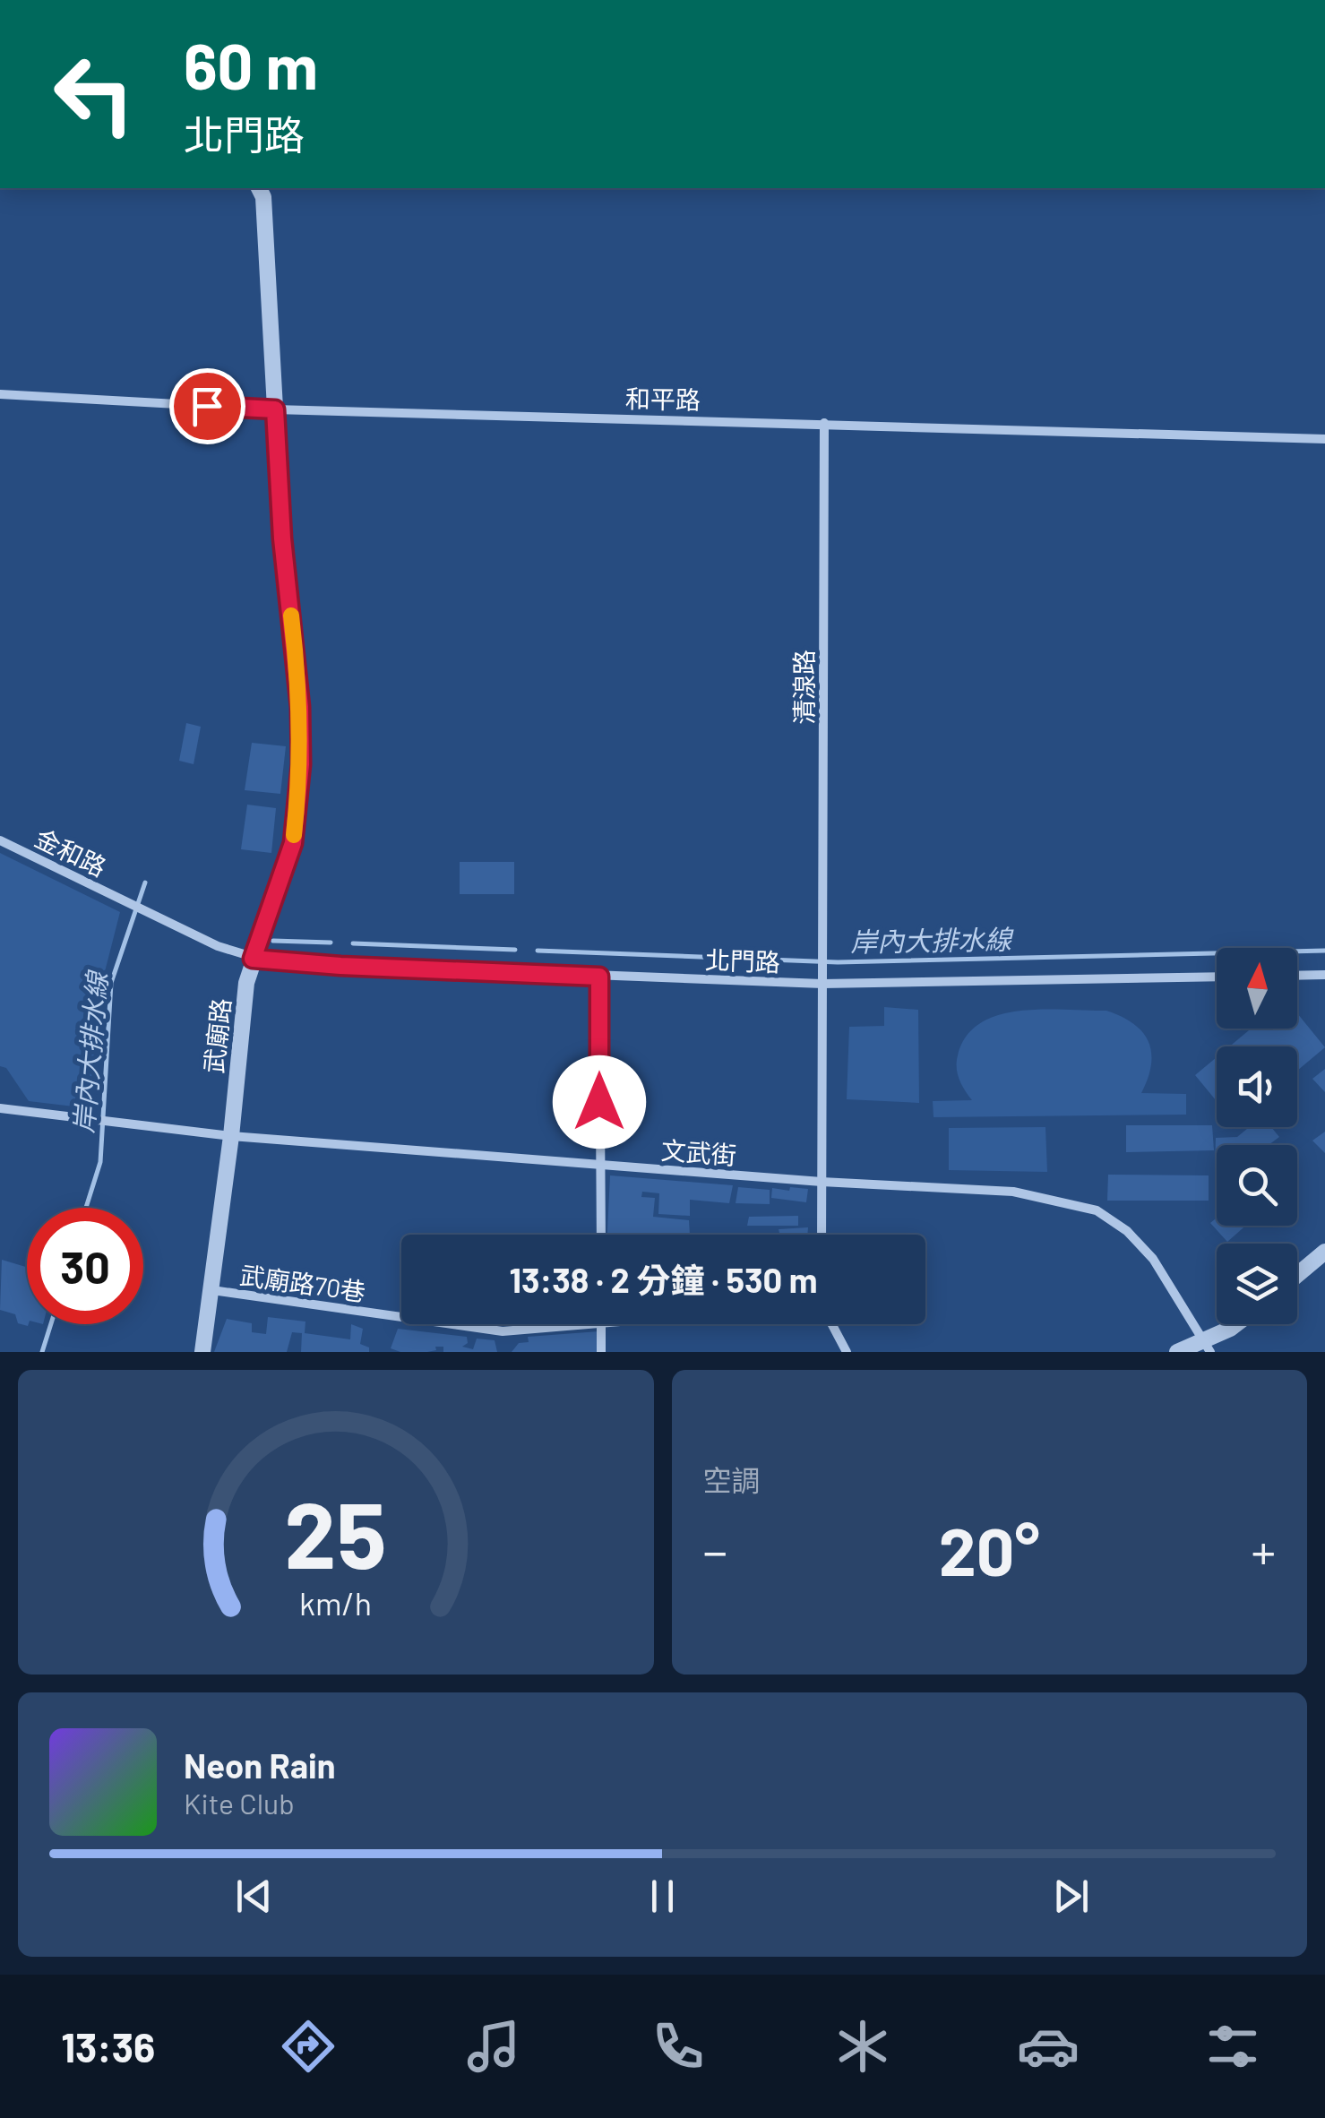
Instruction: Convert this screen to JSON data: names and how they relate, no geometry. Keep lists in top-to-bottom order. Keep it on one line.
{"streets":{"street":["和平路","清湶路","金和路","北門路","武廟路","文武街","武廟路70巷"]},"crossings":[["和平路","清湶路"],["和平路","武廟路"],["清湶路","北門路"],["金和路","北門路"],["金和路","武廟路"],["北門路","武廟路"],["武廟路","文武街"],["武廟路","武廟路70巷"]],"water":["岸內大排水線"],"north":"top","page":{"turn":["60 m","北門路"],"limit":"30","trip":"13:38 · 2 分鐘 · 530 m","tile":"空調","heat":["−","20°","+"],"song":["Neon Rain","Kite Club"],"tabs":"13:36","gauge":["25","km/h"]}}
